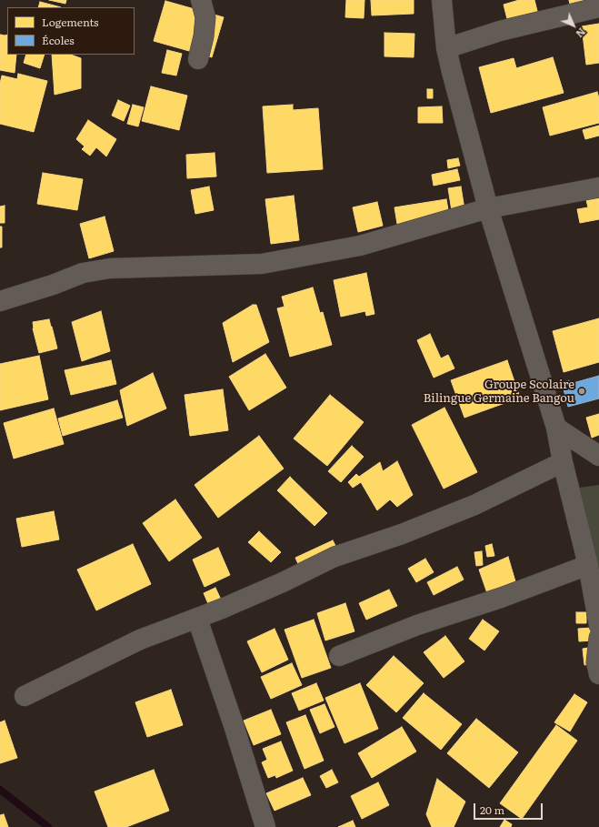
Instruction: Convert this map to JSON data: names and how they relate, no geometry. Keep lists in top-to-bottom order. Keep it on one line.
{"places":["Groupe Scolaire Bilingue Germaine Bangou"],"legend":["Logements","Écoles"],"scale_bar":"20 m","north":"bottom right"}
